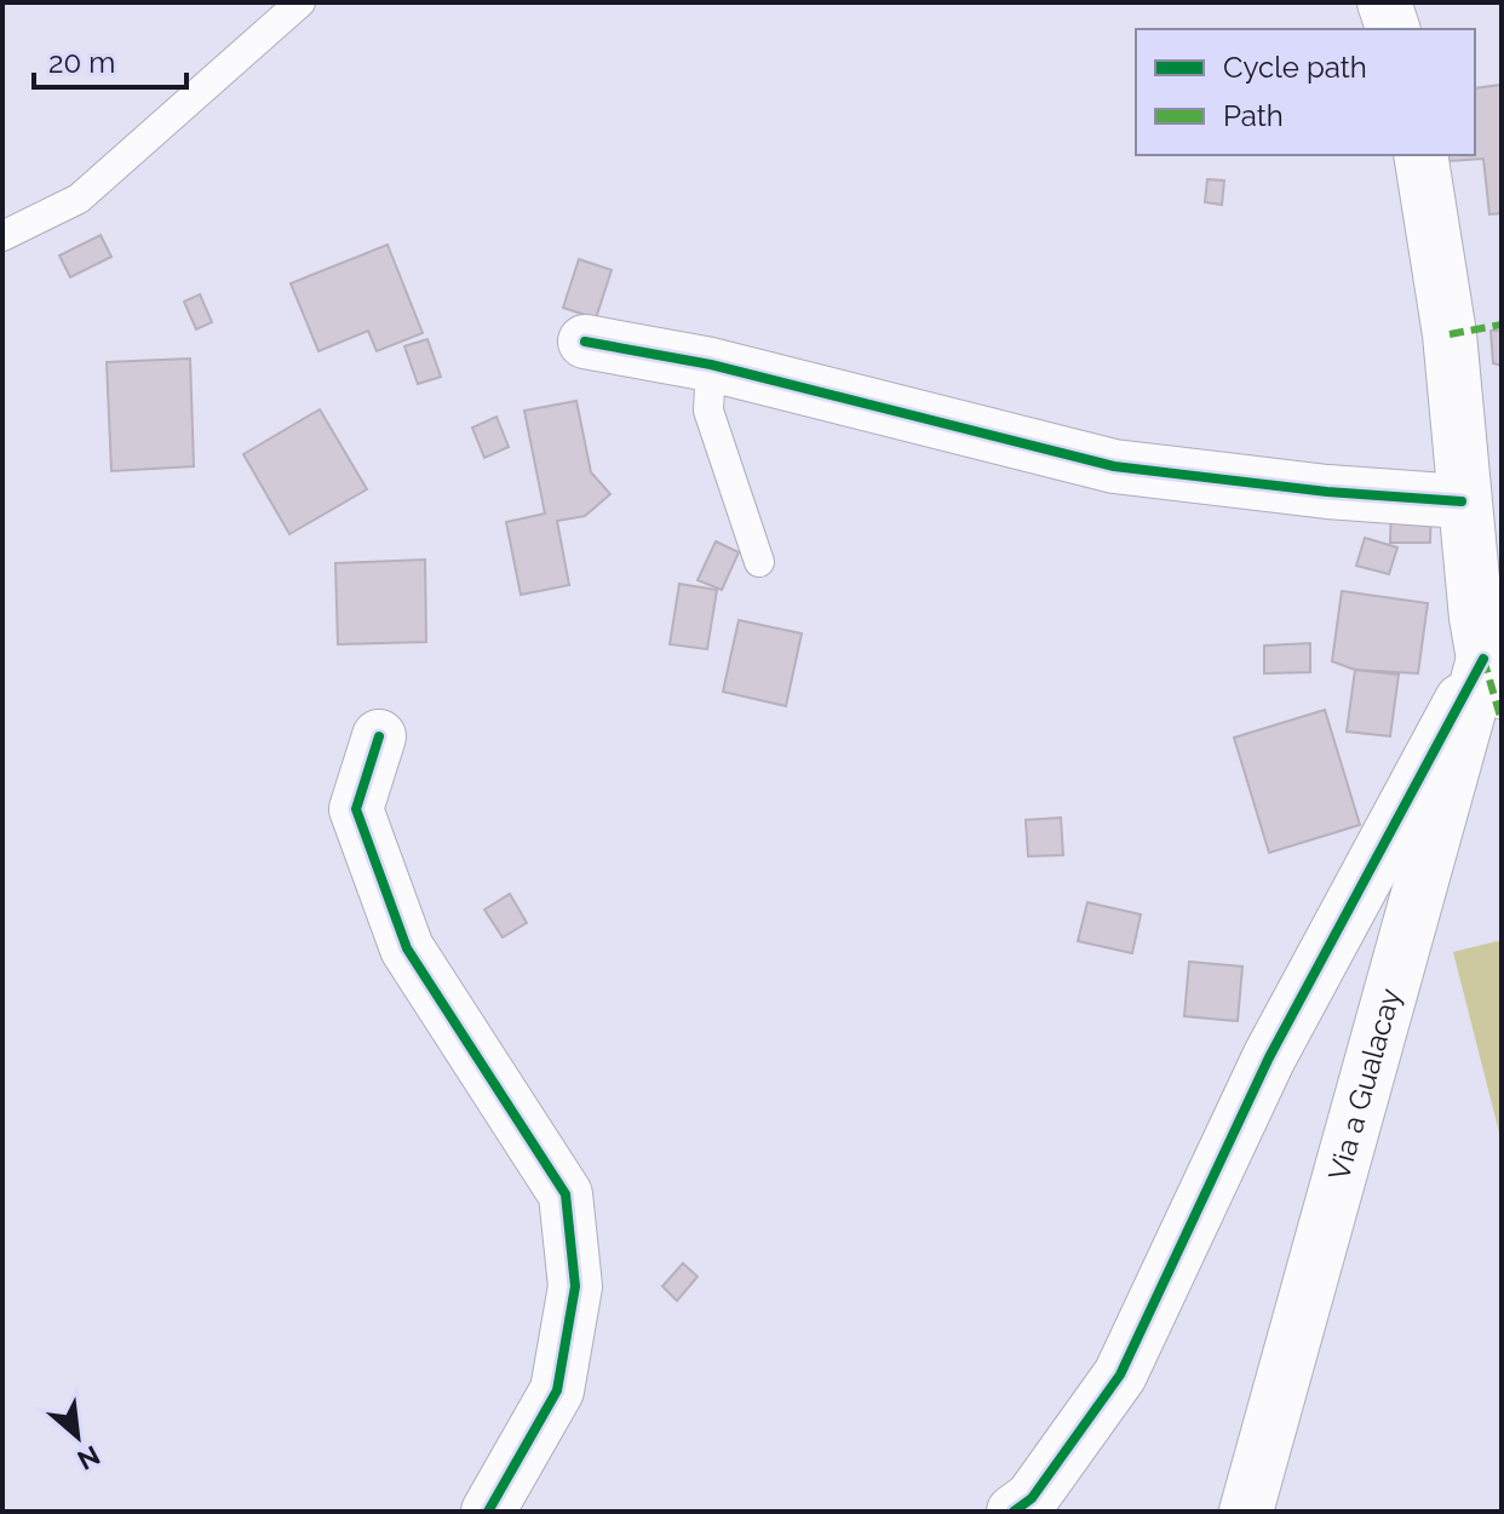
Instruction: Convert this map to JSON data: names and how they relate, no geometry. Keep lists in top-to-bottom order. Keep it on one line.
{"streets":{"street":["Via a Gualacay"]},"legend":["Cycle path","Path"],"scale_bar":"20 m","north":"bottom right"}
